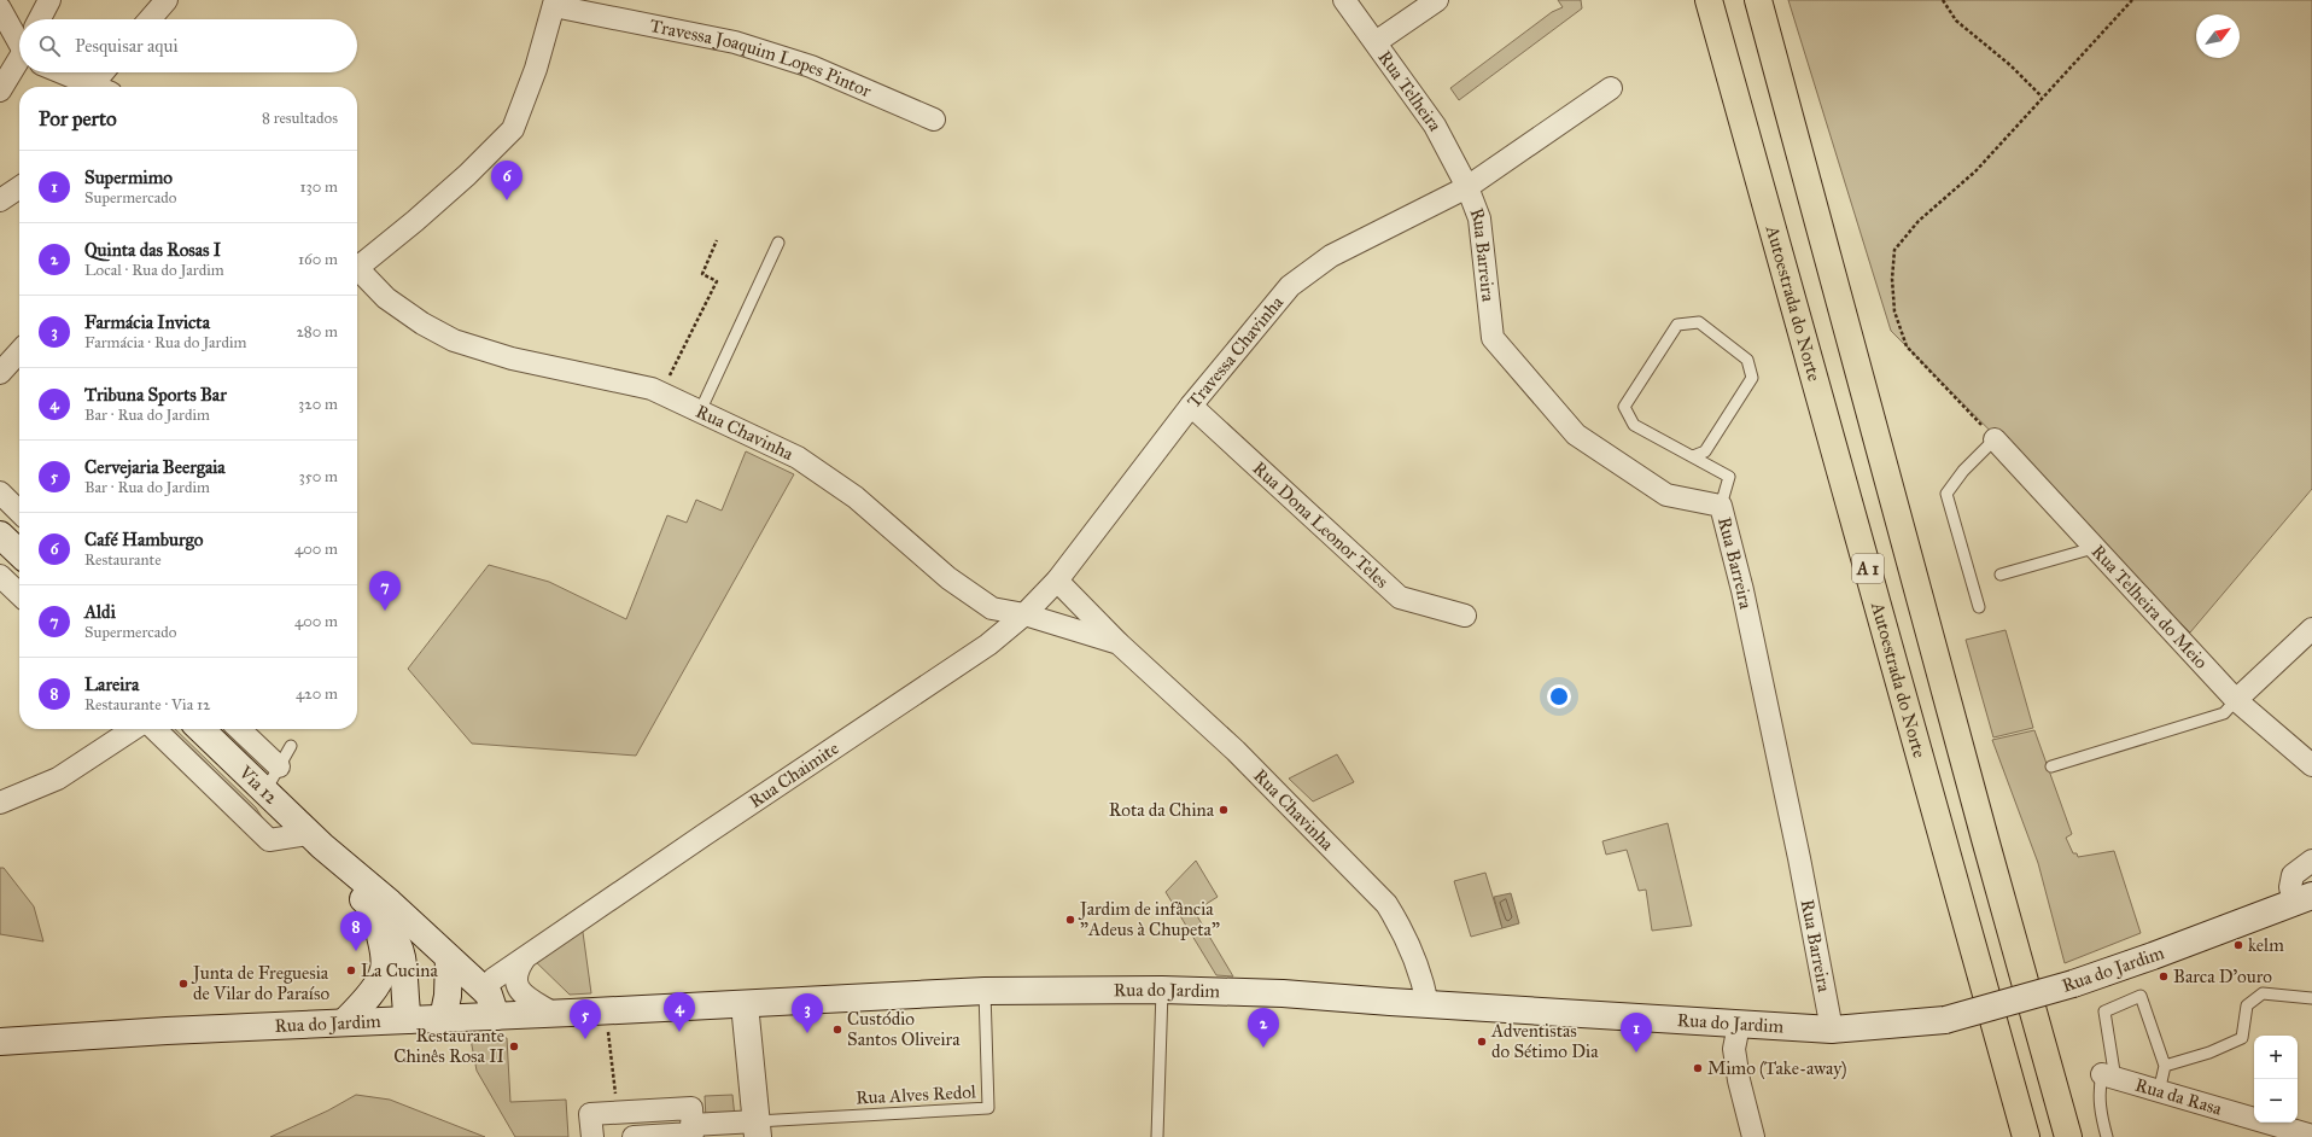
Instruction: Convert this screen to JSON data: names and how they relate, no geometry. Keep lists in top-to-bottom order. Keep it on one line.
{"streets":{"highway":["Autoestrada do Norte","A 1"],"main road":["Via 12","Rua do Jardim"],"street":["Travessa Joaquim Lopes Pintor","Rua Telheira","Rua Barreira","Travessa Chavinha","Rua Chavinha","Rua Dona Leonor Teles","Rua Telheira do Meio","Rua Chaimite","Rua da Rasa"],"lane":["Rua Alves Redol"]},"crossings":[["Rua Telheira","Rua Barreira"],["Rua Telheira","Travessa Chavinha"],["Rua Barreira","Travessa Chavinha"],["Rua Barreira","Rua do Jardim"],["Travessa Chavinha","Rua Chavinha"],["Travessa Chavinha","Rua Dona Leonor Teles"],["Travessa Chavinha","Rua Chaimite"],["Rua Chavinha","Rua Chaimite"],["Rua Chavinha","Rua do Jardim"],["Rua Chaimite","Via 12"],["Via 12","Rua do Jardim"],["Rua do Jardim","Rua Alves Redol"]],"places":["Rota da China","Jardim de infância \"Adeus à Chupeta\"","kelm","La Cucina","Barca D'ouro","Junta de Freguesia de Vilar do Paraíso","Custódio Santos Oliveira","Adventistas do Sétimo Dia","Restaurante Chinês Rosa II","Mimo (Take-away)"],"north":"top right","page":{"search":"Pesquisar aqui","heading":["Por perto","8 resultados"],"list":[{"mark":"1","name":"Supermimo","note":"Supermercado","value":"130 m"},{"mark":"2","name":"Quinta das Rosas I","note":"Local · Rua do Jardim","value":"160 m"},{"mark":"3","name":"Farmácia Invicta","note":"Farmácia · Rua do Jardim","value":"280 m"},{"mark":"4","name":"Tribuna Sports Bar","note":"Bar · Rua do Jardim","value":"320 m"},{"mark":"5","name":"Cervejaria Beergaia","note":"Bar · Rua do Jardim","value":"350 m"},{"mark":"6","name":"Café Hamburgo","note":"Restaurante","value":"400 m"},{"mark":"7","name":"Aldi","note":"Supermercado","value":"400 m"},{"mark":"8","name":"Lareira","note":"Restaurante · Via 12","value":"420 m"}],"pins":["6","7","8","4","3","5","2","1"],"map_buttons":["+","−"]}}
